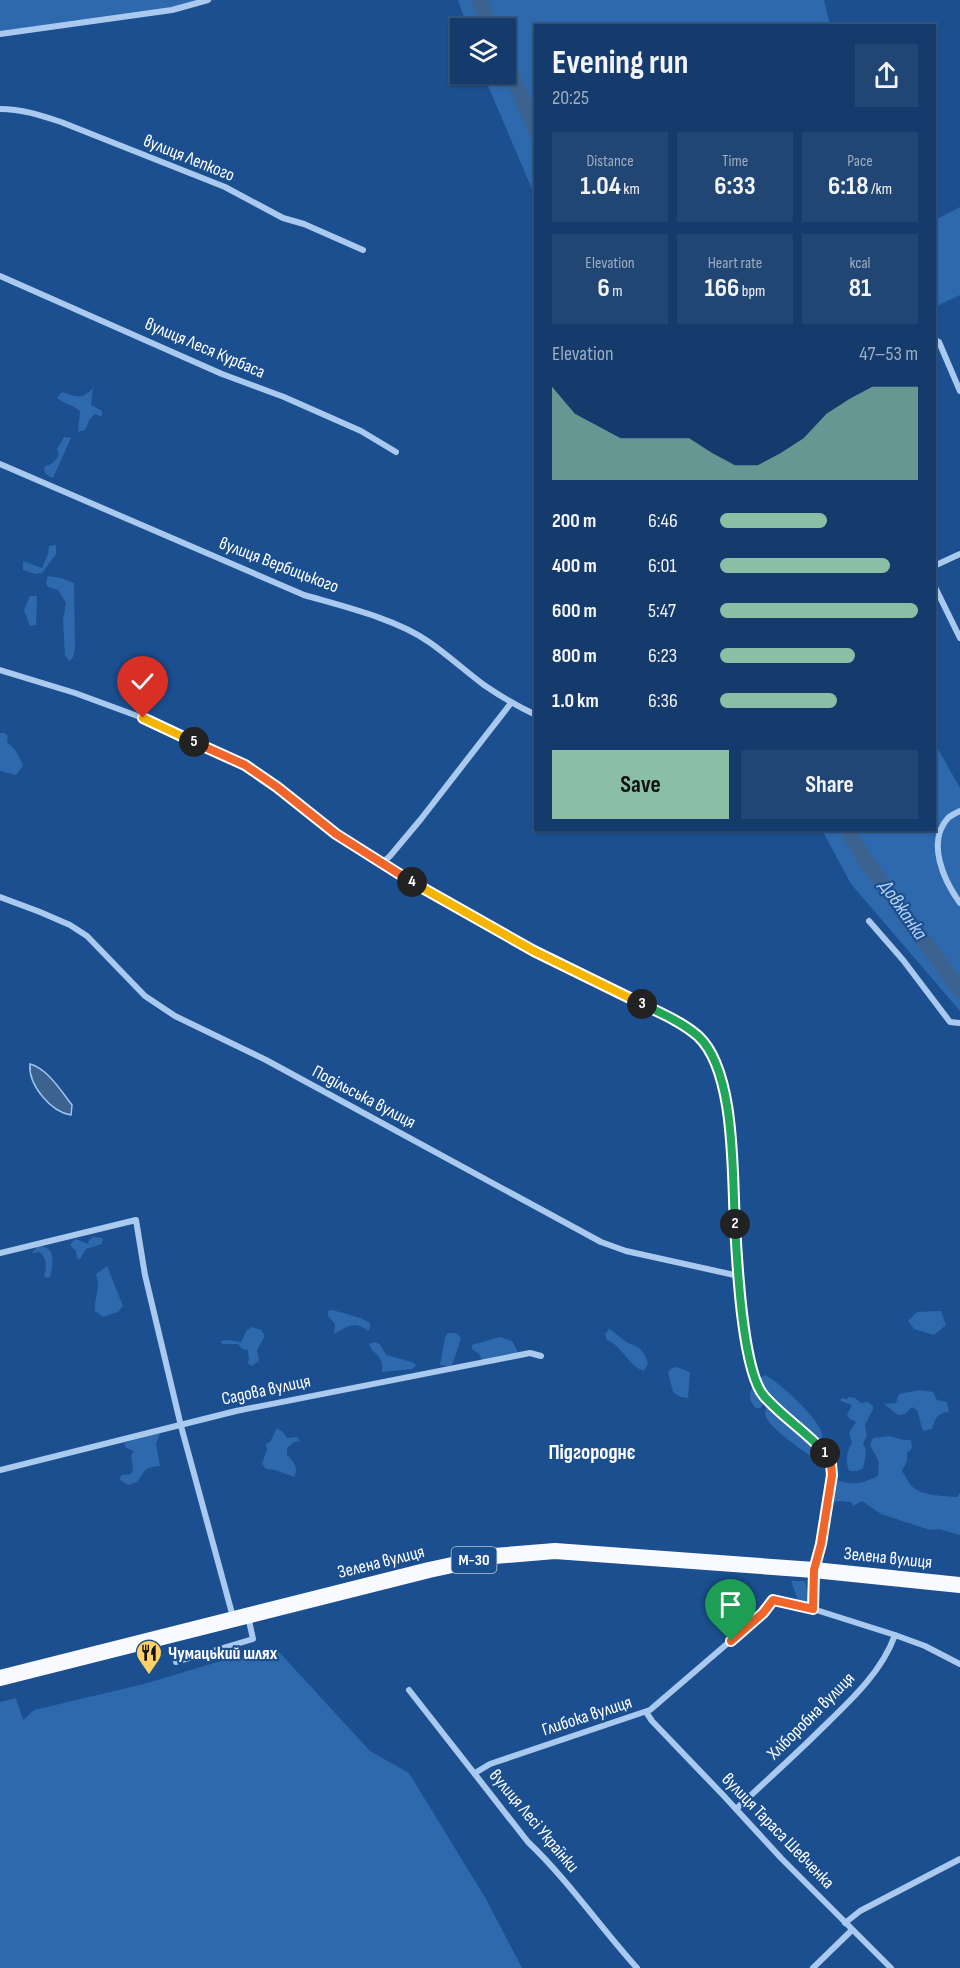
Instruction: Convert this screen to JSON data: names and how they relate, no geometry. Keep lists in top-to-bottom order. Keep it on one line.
{"streets":{"highway":["Зелена вулиця","М-30"],"street":["вулиця Лепкого","вулиця Леся Курбаса","вулиця Вербицького","Подільська вулиця","Садова вулиця","Глибока вулиця","Хліборобна вулиця","вулиця Лесі Українки","вулиця Тараса Шевченка"]},"crossings":[["Глибока вулиця","вулиця Лесі Українки"],["Глибока вулиця","вулиця Тараса Шевченка"],["Хліборобна вулиця","вулиця Тараса Шевченка"]],"districts":["Підгороднє"],"water":["Довжанка"],"places":{"restaurant":["Чумацький шлях"]},"page":{"heading":["Evening run","20:25"],"stats":[["Distance","1.04 km"],["Time","6:33"],["Pace","6:18 /km"],["Elevation","6 m"],["Heart rate","166 bpm"],["kcal","81"]],"chart":["Elevation","47–53 m"],"list":[{"name":"200 m","note":"6:46"},{"name":"400 m","note":"6:01"},{"name":"600 m","note":"5:47"},{"name":"800 m","note":"6:23"},{"name":"1.0 km","note":"6:36"}],"pins":["5","4","3","2","1"],"buttons":["Save","Share"]}}
